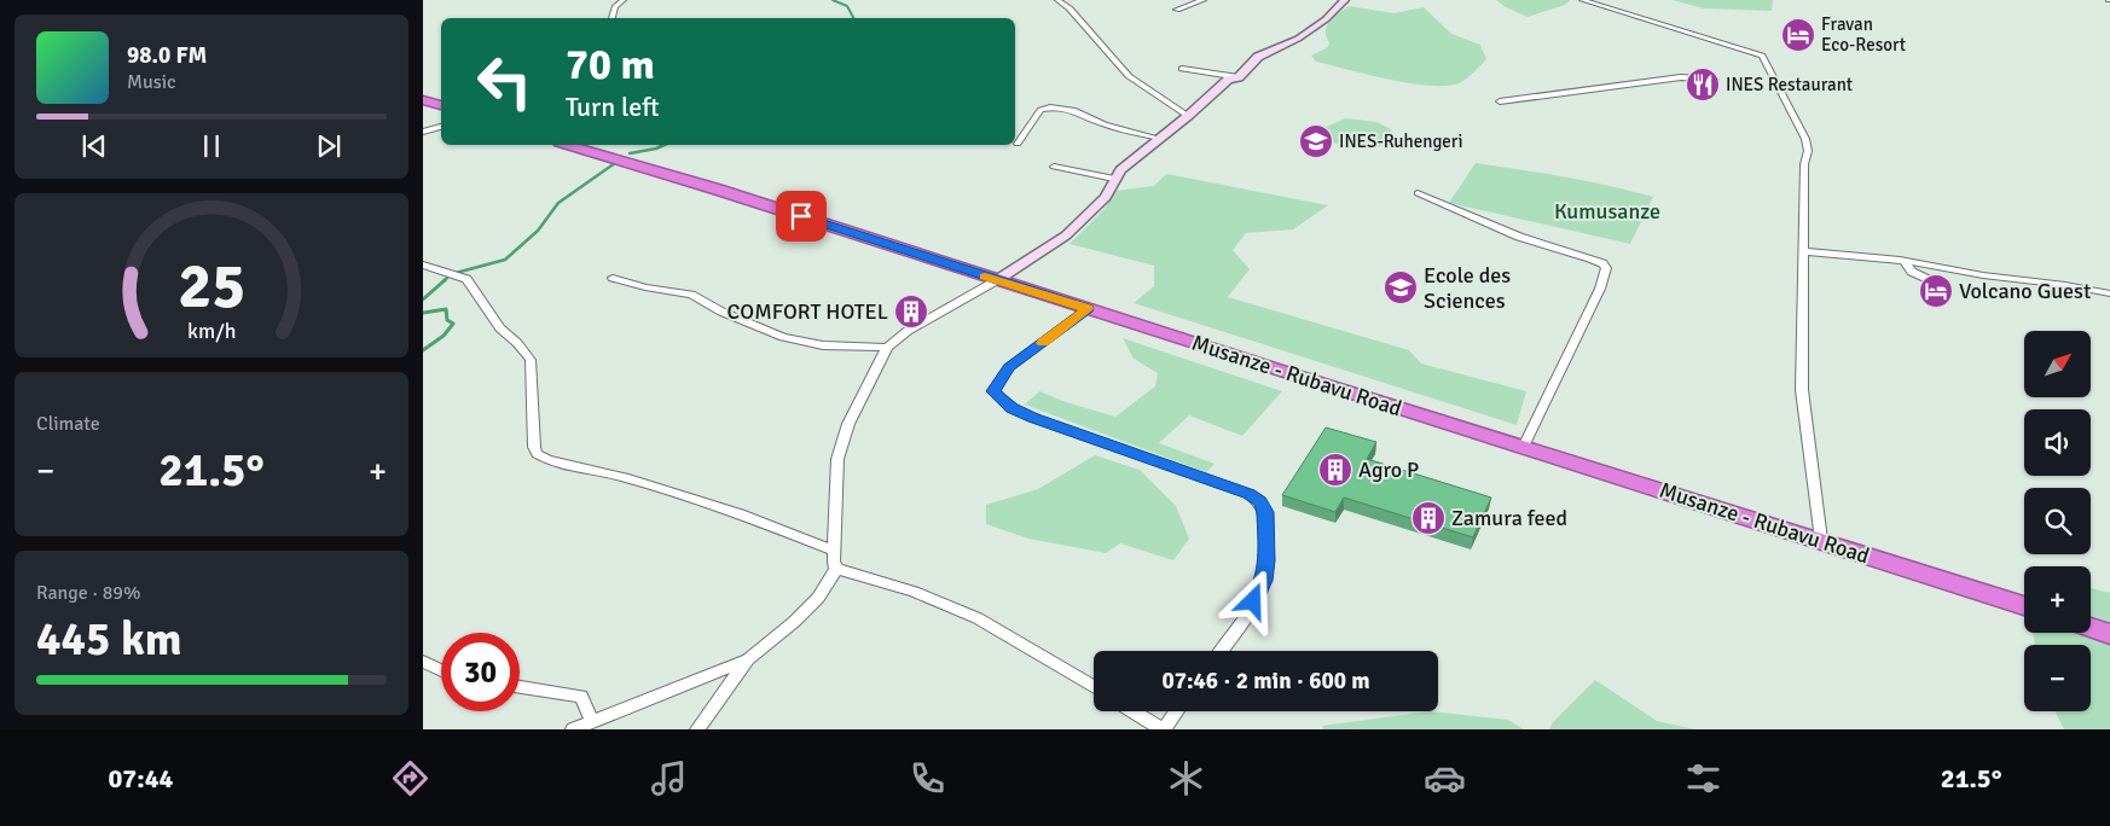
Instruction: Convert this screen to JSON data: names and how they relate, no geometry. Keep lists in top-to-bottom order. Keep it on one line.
{"streets":{"highway":["Musanze - Rubavu Road"]},"parks":["Kumusanze"],"places":{"hotel":["Fravan Eco-Resort","Volcano Guest"],"restaurant":["INES Restaurant"],"school or university":["INES-Ruhengeri","Ecole des Sciences"],"building":["COMFORT HOTEL","Agro P","Zamura feed"]},"north":"top right","page":{"turn":["70 m","Turn left"],"song":["98.0 FM","Music"],"map_buttons":["+","−"],"tile":["Climate",["Range · 89%","445 km"]],"heat":["−","21.5°","+"],"limit":"30","trip":"07:46 · 2 min · 600 m","tabs":["07:44","21.5°"],"gauge":["25","km/h"]}}
